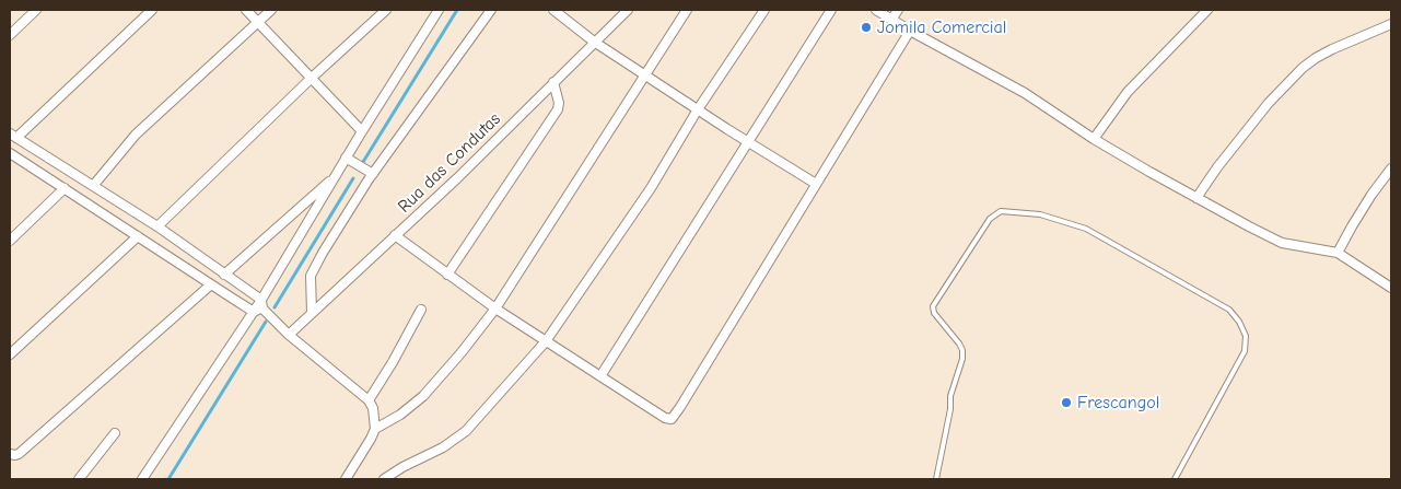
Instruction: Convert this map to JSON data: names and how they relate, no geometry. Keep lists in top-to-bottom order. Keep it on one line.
{"streets":{"street":["Rua das Condutas"]},"places":["Jomila Comercial","Frescangol"]}
